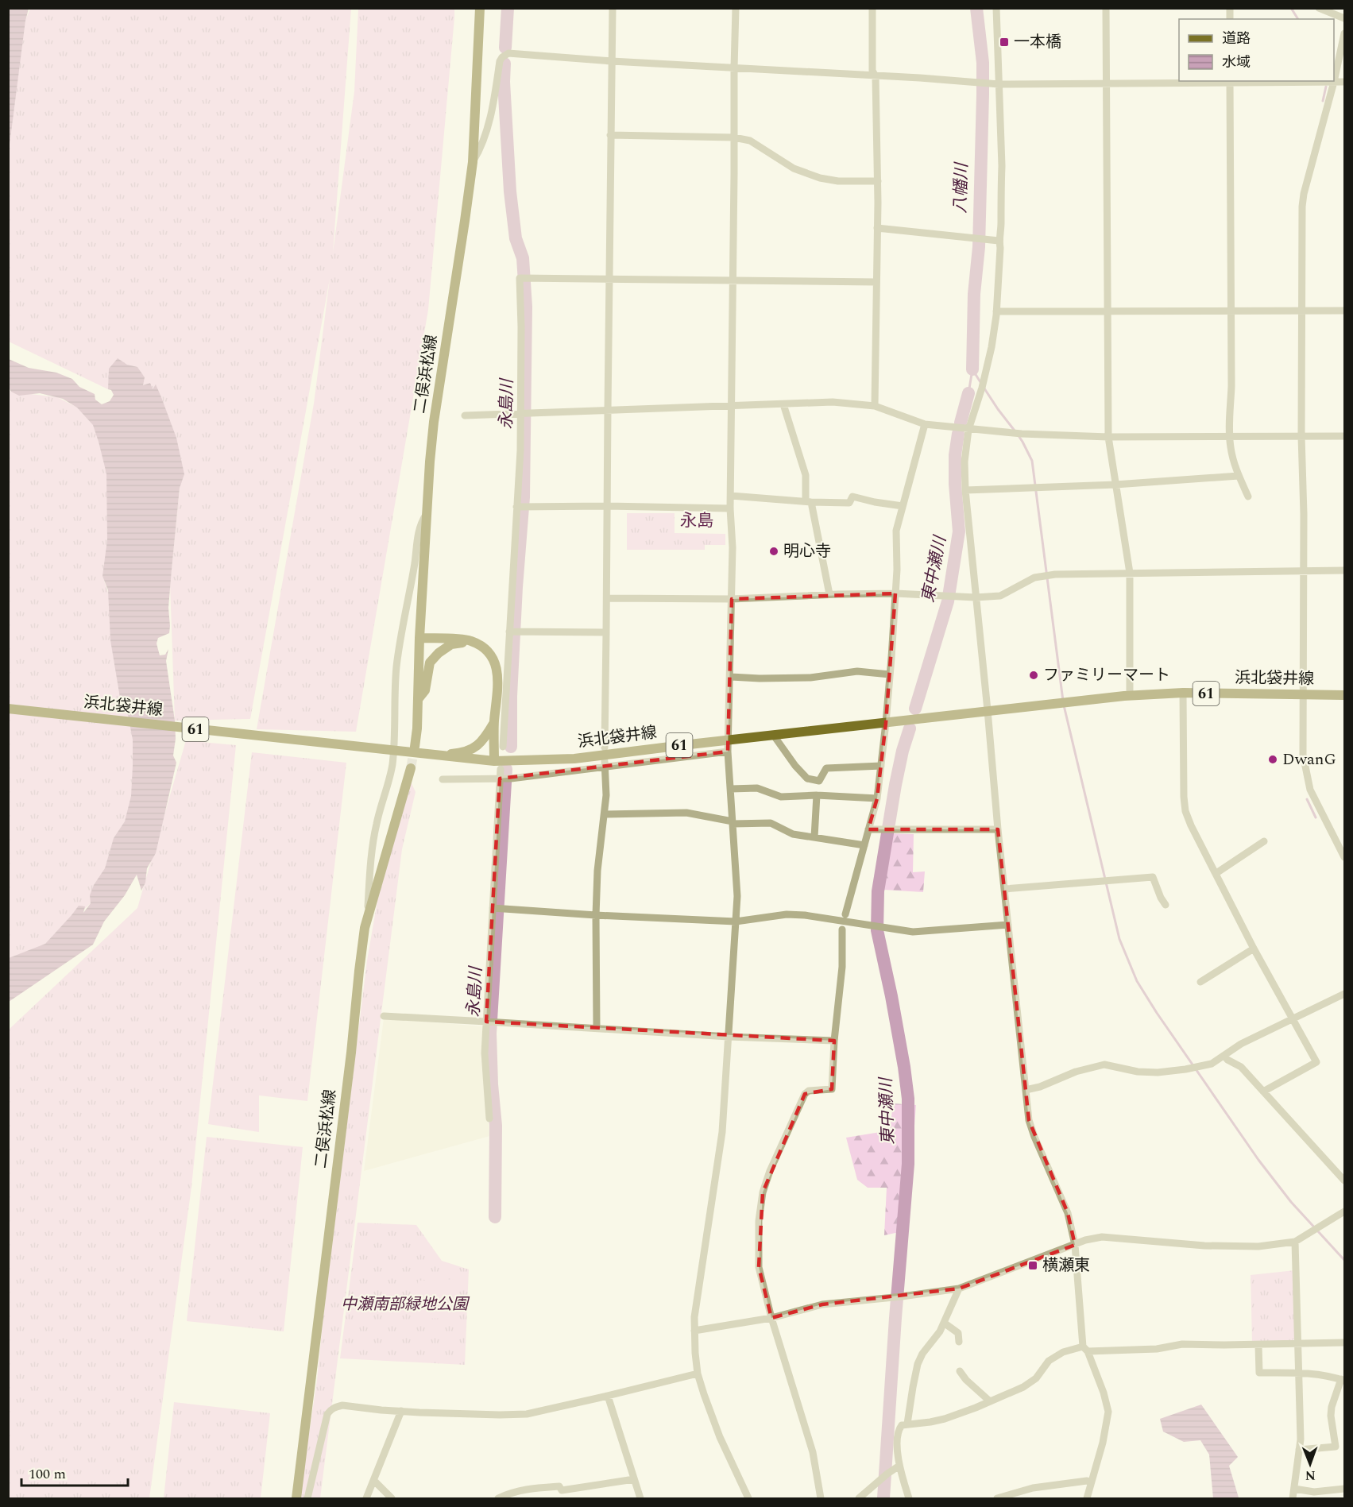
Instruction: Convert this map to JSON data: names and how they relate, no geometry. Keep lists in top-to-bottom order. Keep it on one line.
{"streets":{"main road":["二俣浜松線","浜北袋井線","61"]},"districts":["永島"],"water":["八幡川","永島川","東中瀬川"],"parks":["中瀬南部緑地公園"],"places":{"transit":["一本橋","横瀬東"],"other":["明心寺","ファミリーマート","DwanG"]},"legend":["道路","水域"],"scale_bar":"100 m","north":"bottom"}
